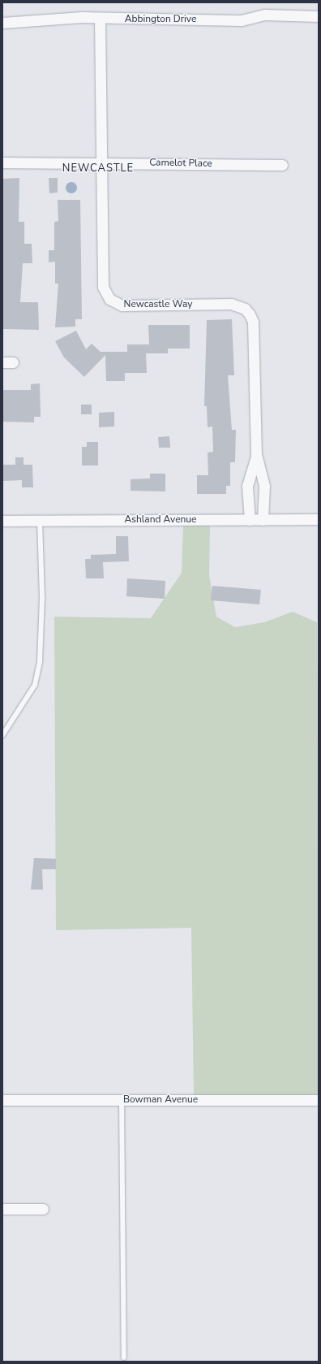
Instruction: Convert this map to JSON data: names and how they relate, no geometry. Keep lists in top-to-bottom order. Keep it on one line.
{"streets":{"street":["Abbington Drive","Camelot Place","Newcastle Way","Ashland Avenue","Bowman Avenue"]},"crossings":[["Abbington Drive","Newcastle Way"],["Camelot Place","Newcastle Way"],["Newcastle Way","Ashland Avenue"]],"districts":["NEWCASTLE"]}
